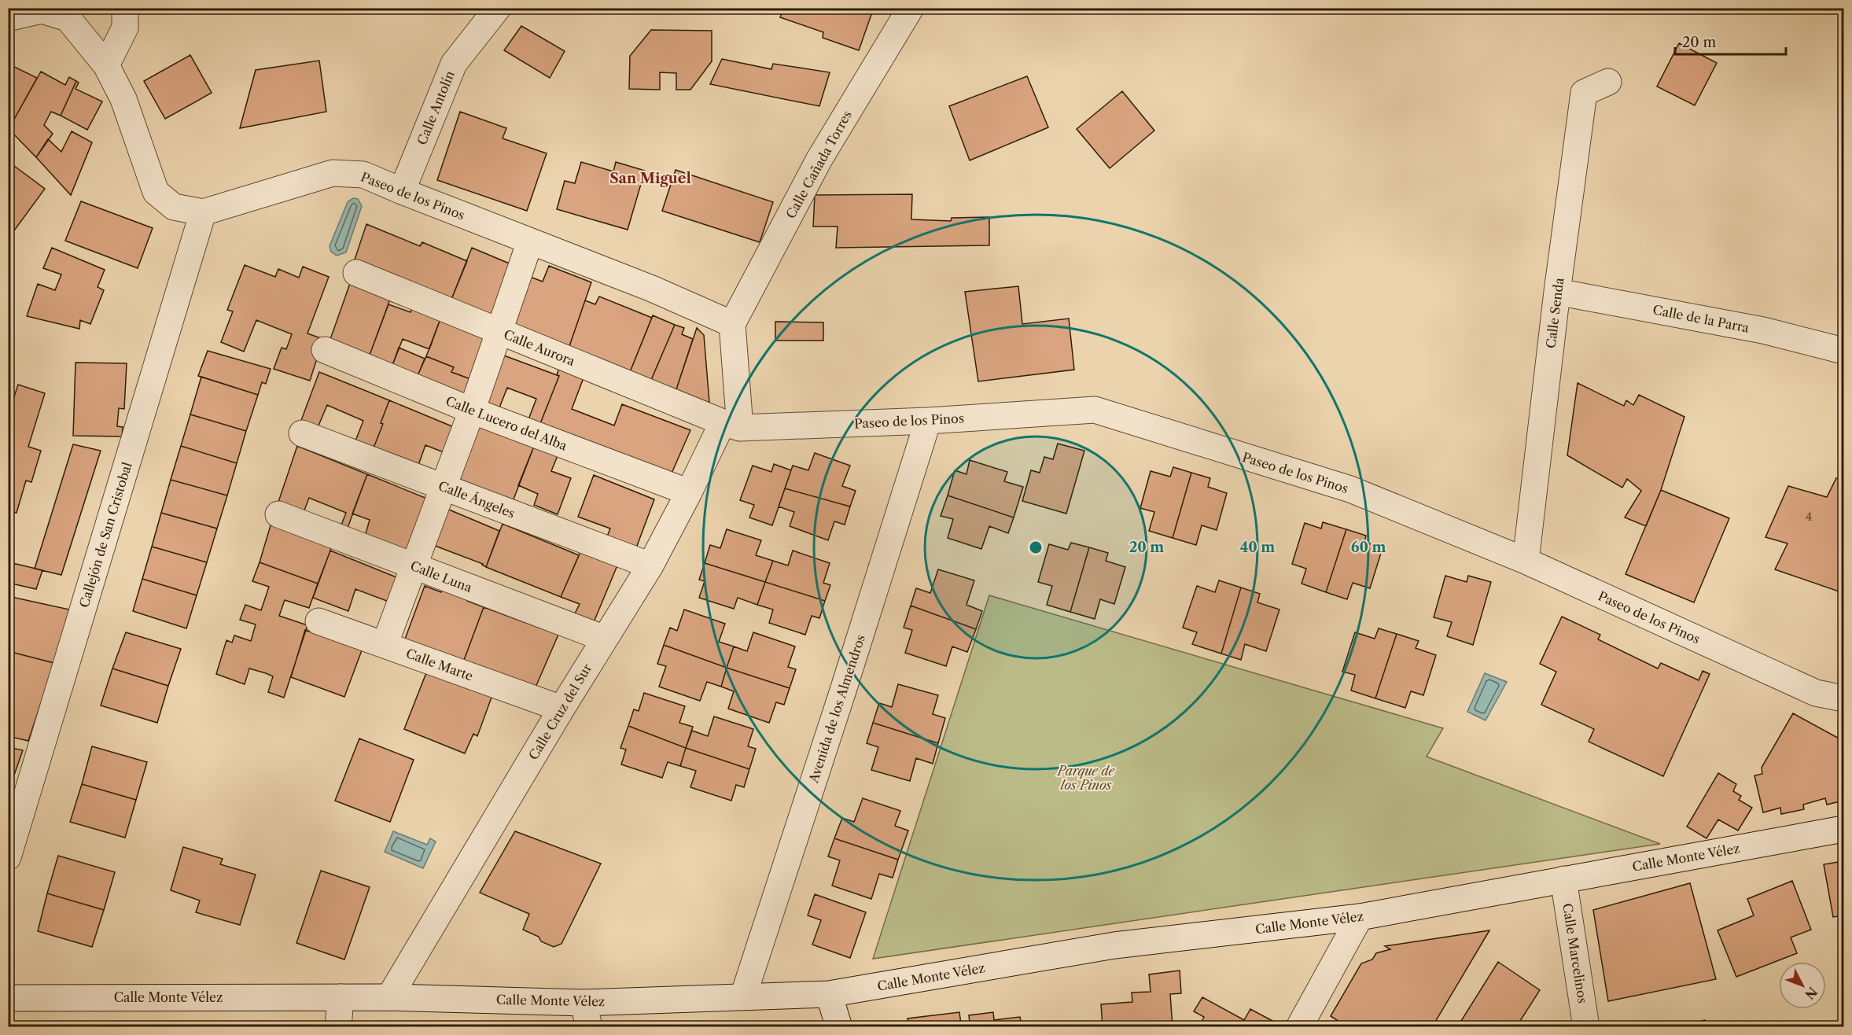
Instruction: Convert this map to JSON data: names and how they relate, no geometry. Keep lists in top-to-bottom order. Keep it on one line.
{"streets":{"street":["Calle Antolín","Calle Cañada Torres","Paseo de los Pinos","Calle Senda","Calle de la Parra","Calle Aurora","Calle Lucero del Alba","Calle Ángeles","Callejón de San Cristobal","Calle Luna","Calle Marte","Avenida de los Almendros","Calle Cruz del Sur","Calle Monte Vélez","Calle Marcelinos"]},"crossings":[["Calle Antolín","Paseo de los Pinos"],["Calle Cañada Torres","Paseo de los Pinos"],["Paseo de los Pinos","Calle Senda"],["Paseo de los Pinos","Calle Aurora"],["Paseo de los Pinos","Callejón de San Cristobal"],["Paseo de los Pinos","Avenida de los Almendros"],["Paseo de los Pinos","Calle Cruz del Sur"],["Calle Senda","Calle de la Parra"],["Calle Aurora","Calle Cruz del Sur"],["Calle Lucero del Alba","Calle Cruz del Sur"],["Calle Ángeles","Calle Cruz del Sur"],["Calle Luna","Calle Cruz del Sur"],["Calle Marte","Calle Cruz del Sur"],["Avenida de los Almendros","Calle Monte Vélez"],["Calle Cruz del Sur","Calle Monte Vélez"],["Calle Monte Vélez","Calle Marcelinos"]],"districts":["San Miguel"],"parks":["Parque de los Pinos"],"house_numbers":["4"],"scale_bar":"20 m","north":"bottom right","rings":["20 m","40 m","60 m"]}
